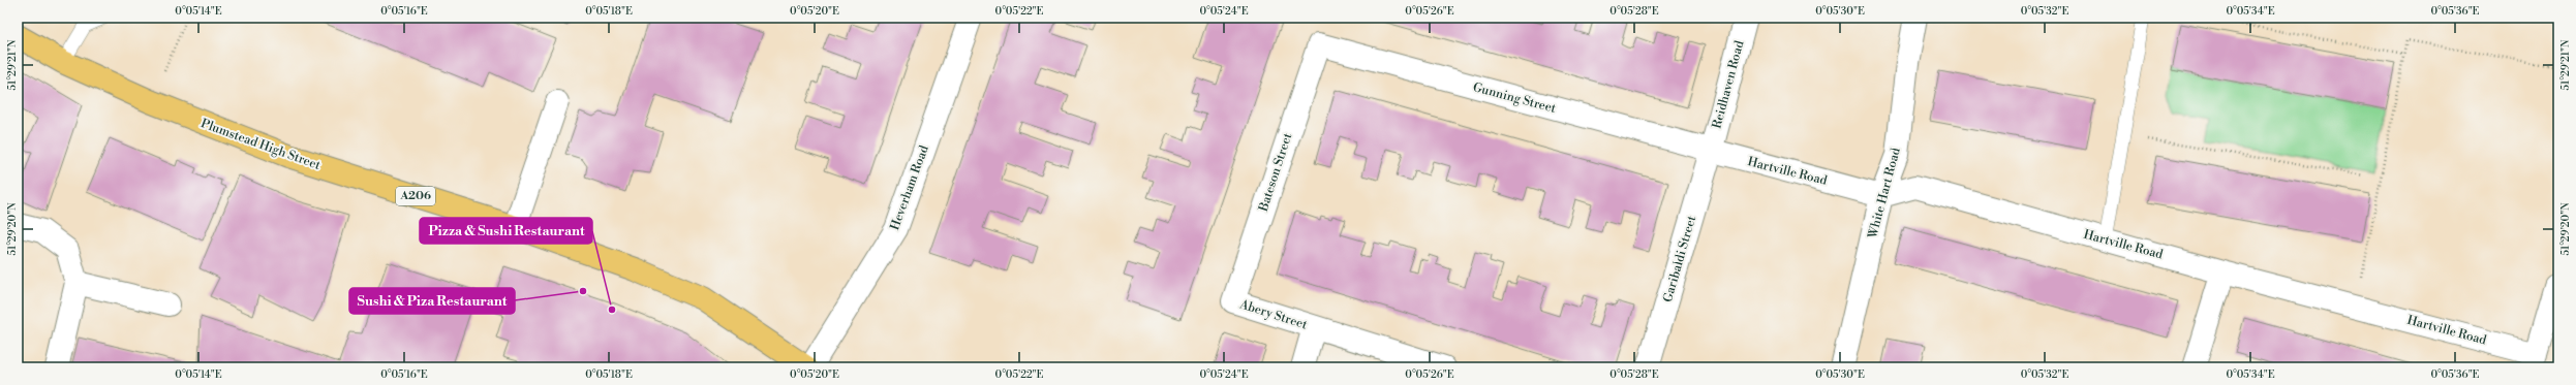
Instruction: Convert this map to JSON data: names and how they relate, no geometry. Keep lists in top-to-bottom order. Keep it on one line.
{"streets":{"main road":["Plumstead High Street","A206"],"street":["Reidhaven Road","Gunning Street","Hartville Road","Bateson Street","Heverham Road","White Hart Road","Garibaldi Street","Abery Street"]},"crossings":[["Reidhaven Road","Gunning Street"],["Reidhaven Road","Hartville Road"],["Reidhaven Road","Garibaldi Street"],["Gunning Street","Hartville Road"],["Gunning Street","Bateson Street"],["Gunning Street","Garibaldi Street"],["Plumstead High Street","Heverham Road"],["Hartville Road","White Hart Road"],["Hartville Road","Garibaldi Street"],["Bateson Street","Abery Street"]],"places":["Sushi & Piza Restaurant","Pizza & Sushi Restaurant"],"coordinates":["0°05'14\"E","0°05'16\"E","0°05'18\"E","0°05'20\"E","0°05'22\"E","0°05'24\"E","0°05'26\"E","0°05'28\"E","0°05'30\"E","0°05'32\"E","0°05'34\"E","0°05'36\"E","51°29'21\"N","51°29'20\"N"]}
